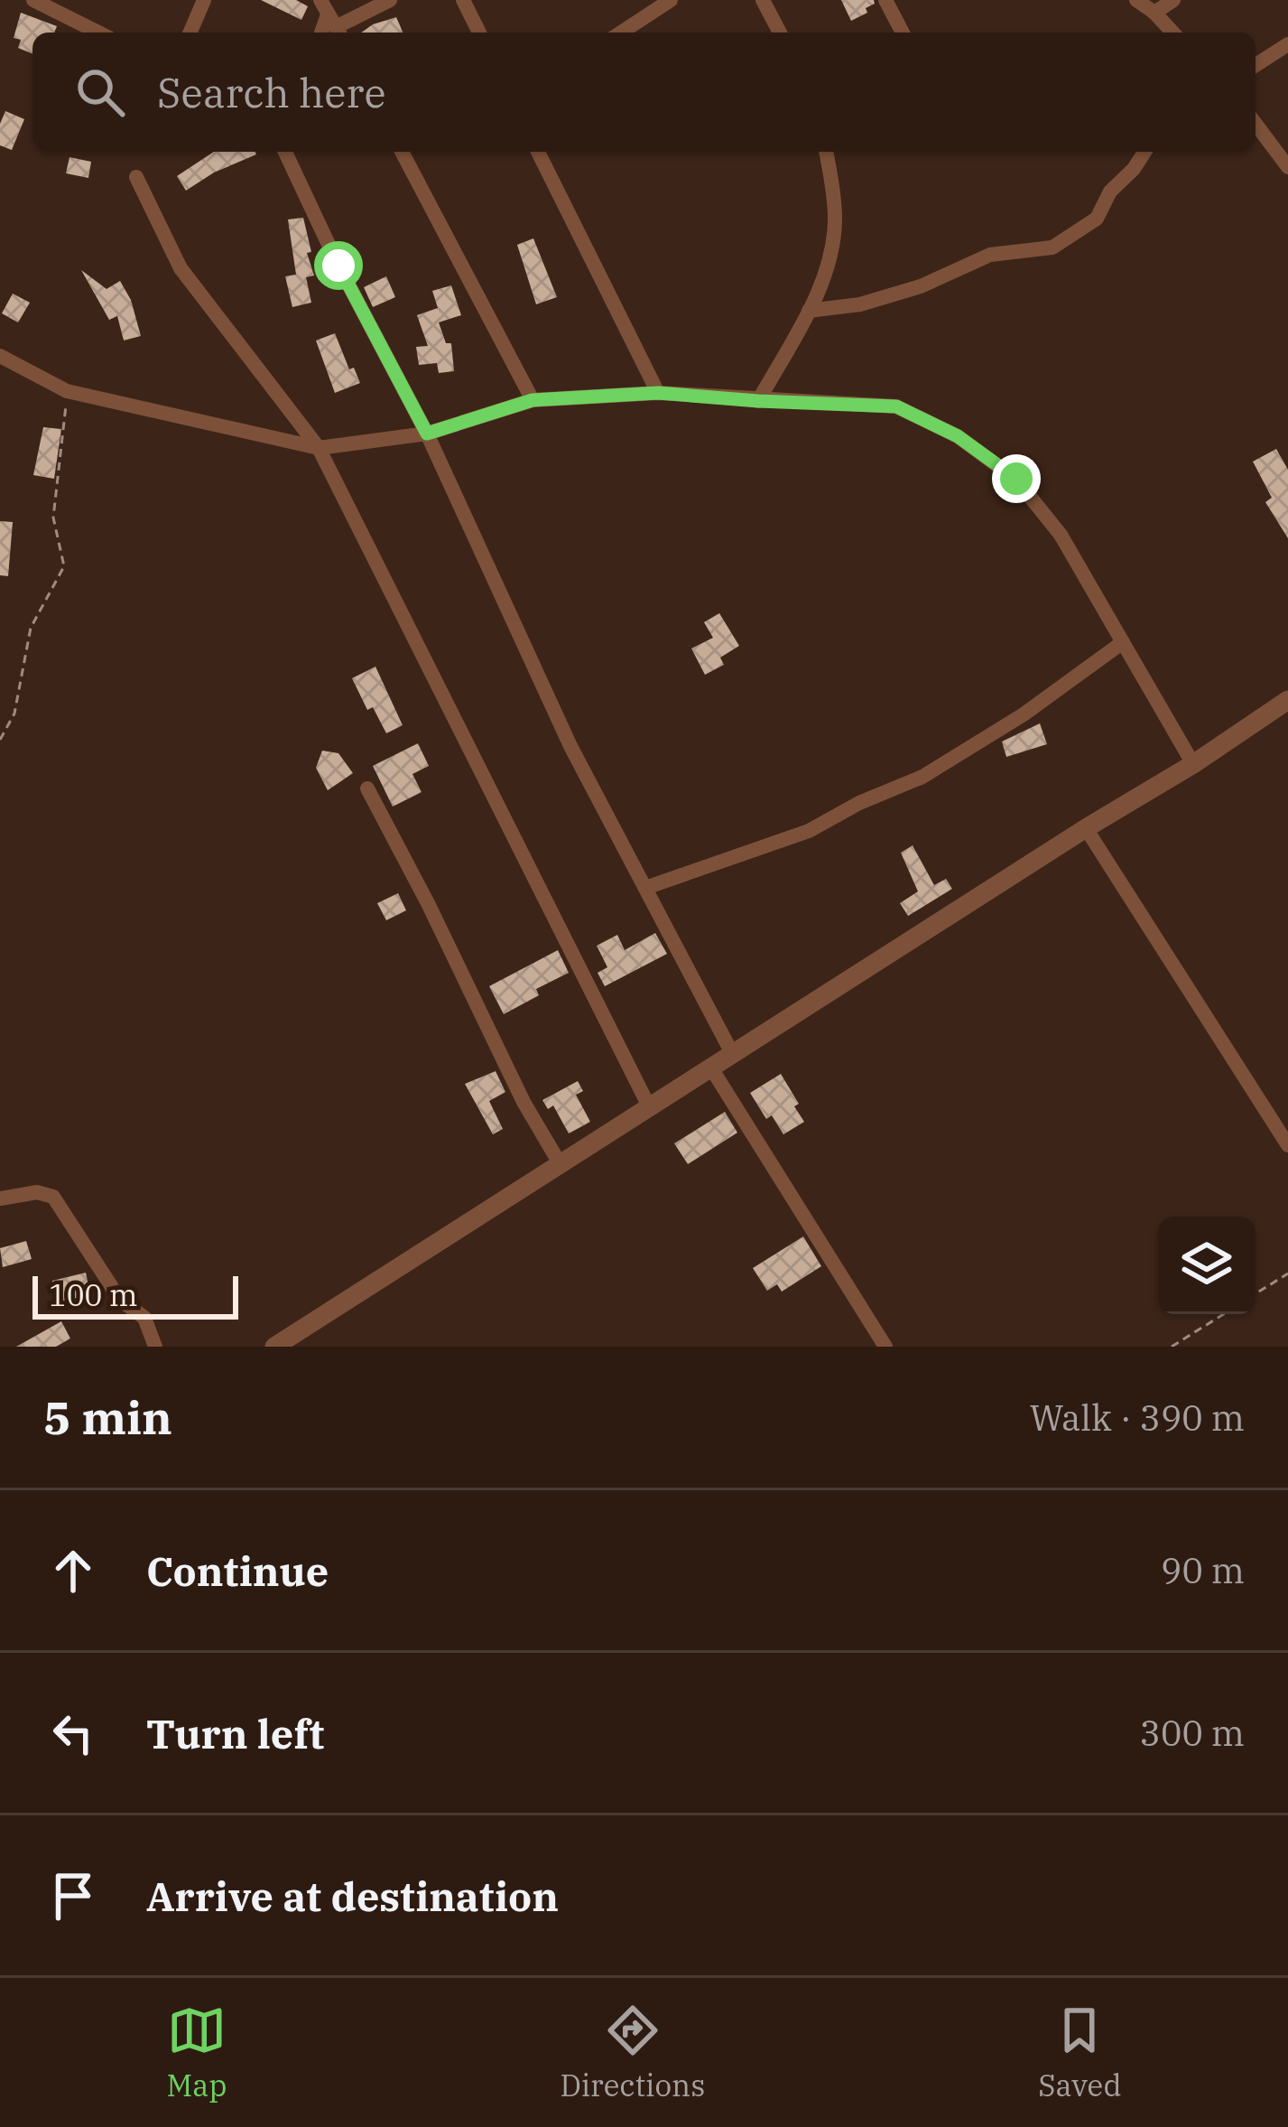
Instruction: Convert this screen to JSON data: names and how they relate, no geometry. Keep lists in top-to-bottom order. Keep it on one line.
{"scale_bar":"100 m","page":{"search":"Search here","scale":"100 m","heading":["5 min","Walk · 390 m"],"list":[["Continue","90 m"],["Turn left","300 m"],"Arrive at destination"],"nav":["Map","Directions","Saved"]}}
